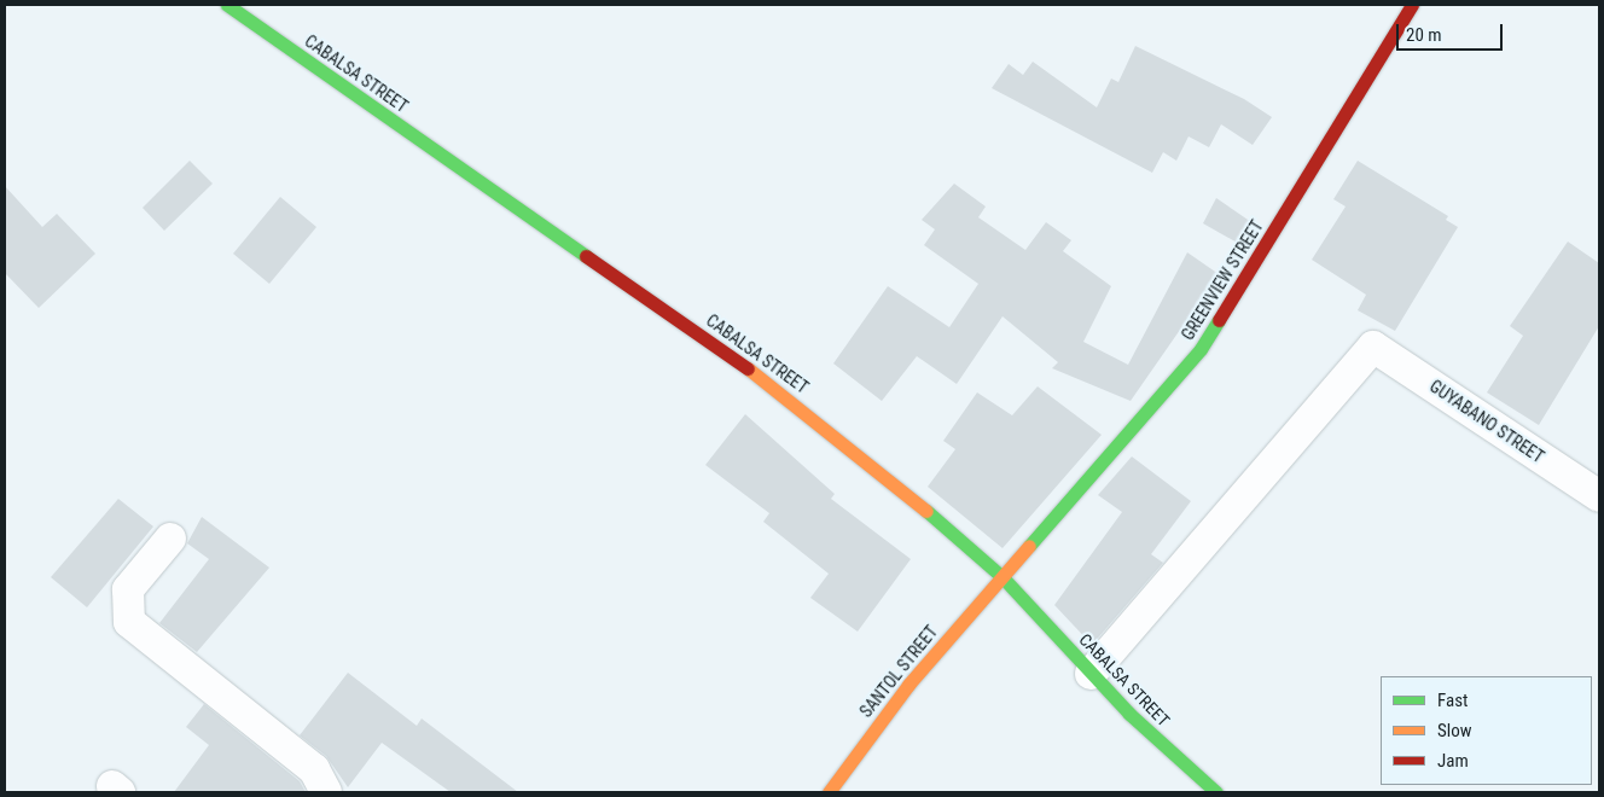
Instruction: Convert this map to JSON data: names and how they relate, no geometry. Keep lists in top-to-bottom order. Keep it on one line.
{"streets":{"street":["CABALSA STREET","GREENVIEW STREET","GUYABANO STREET","SANTOL STREET"]},"crossings":[["CABALSA STREET","GREENVIEW STREET"],["CABALSA STREET","GUYABANO STREET"],["CABALSA STREET","SANTOL STREET"],["GREENVIEW STREET","SANTOL STREET"]],"legend":["Fast","Slow","Jam"],"scale_bar":"20 m"}
